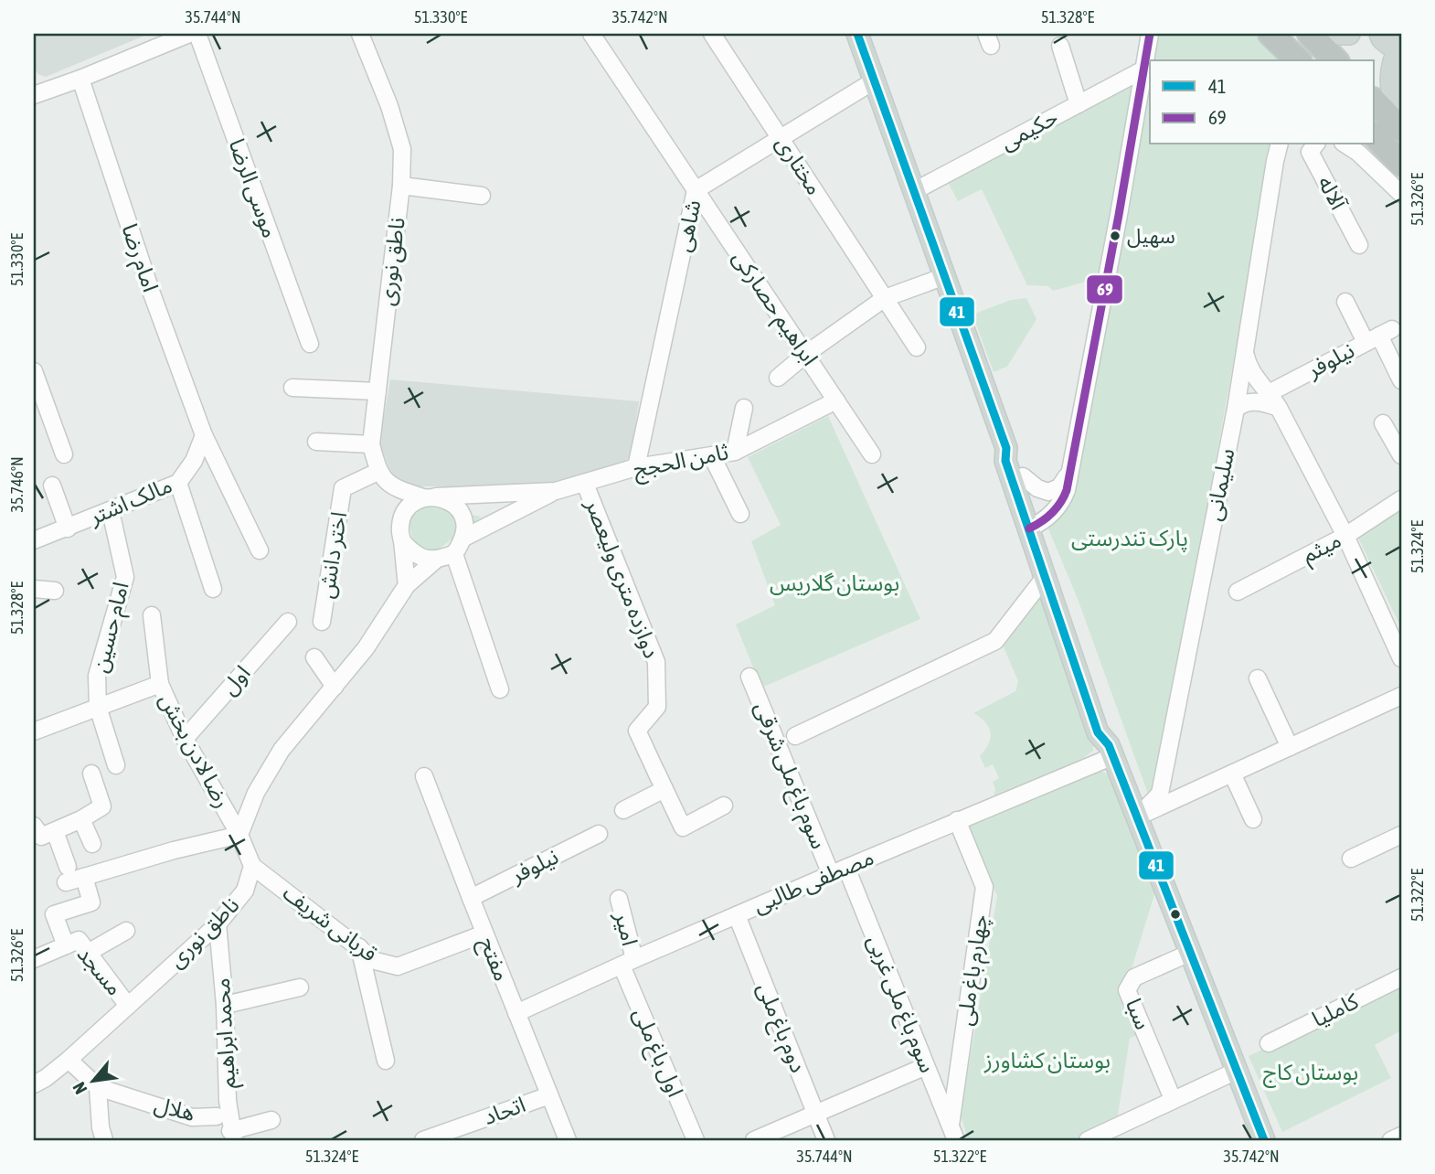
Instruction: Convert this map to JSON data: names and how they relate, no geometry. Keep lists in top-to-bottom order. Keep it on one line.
{"streets":{"street":["حکیمی","مختاری","موسی الرضا","آلاله","شاهی","امام رضا","ناطق نوری","ابراهیم حصارکی","نیلوفر","ثامن الحجج","سلیمانی","مالک اشتر","میثم","اختر دانش","دوازده متری ولیعصر","امام حسین","اول","رضا لادن بخش","سوم باغ ملی شرقی","مصطفی طالبی","قربانی شریف","امیر","مفتح","چهارم باغ ملی","مسجد","سوم باغ ملی غربی","کاملیا","سبا","دوم باغ ملی","محمد ابراهیم","اول باغ ملی","هلال","اتحاد"]},"crossings":[["مختاری","شاهی"],["شاهی","ابراهیم حصارکی"],["شاهی","ثامن الحجج"],["امام رضا","مالک اشتر"],["ناطق نوری","اختر دانش"],["ناطق نوری","قربانی شریف"],["ناطق نوری","مسجد"],["ناطق نوری","محمد ابراهیم"],["ناطق نوری","هلال"],["ابراهیم حصارکی","ثامن الحجج"],["نیلوفر","مفتح"],["ثامن الحجج","دوازده متری ولیعصر"],["مالک اشتر","امام حسین"],["امام حسین","رضا لادن بخش"],["اول","رضا لادن بخش"],["سوم باغ ملی شرقی","مصطفی طالبی"],["مصطفی طالبی","امیر"],["مصطفی طالبی","مفتح"],["مصطفی طالبی","چهارم باغ ملی"],["مصطفی طالبی","سوم باغ ملی غربی"],["مصطفی طالبی","دوم باغ ملی"],["مصطفی طالبی","اول باغ ملی"],["قربانی شریف","مفتح"],["امیر","اول باغ ملی"],["مفتح","اتحاد"],["چهارم باغ ملی","سوم باغ ملی غربی"]],"parks":["پارک تندرستی","بوستان گلاریس","بوستان کشاورز","بوستان کاج"],"places":["سهیل"],"lines":["transit line 41","transit line 69"],"legend":["41","69"],"north":"bottom left","coordinates":["35.744°N","51.330°E","35.742°N","51.328°E","51.326°E","35.746°N","51.324°E","51.322°E"]}
